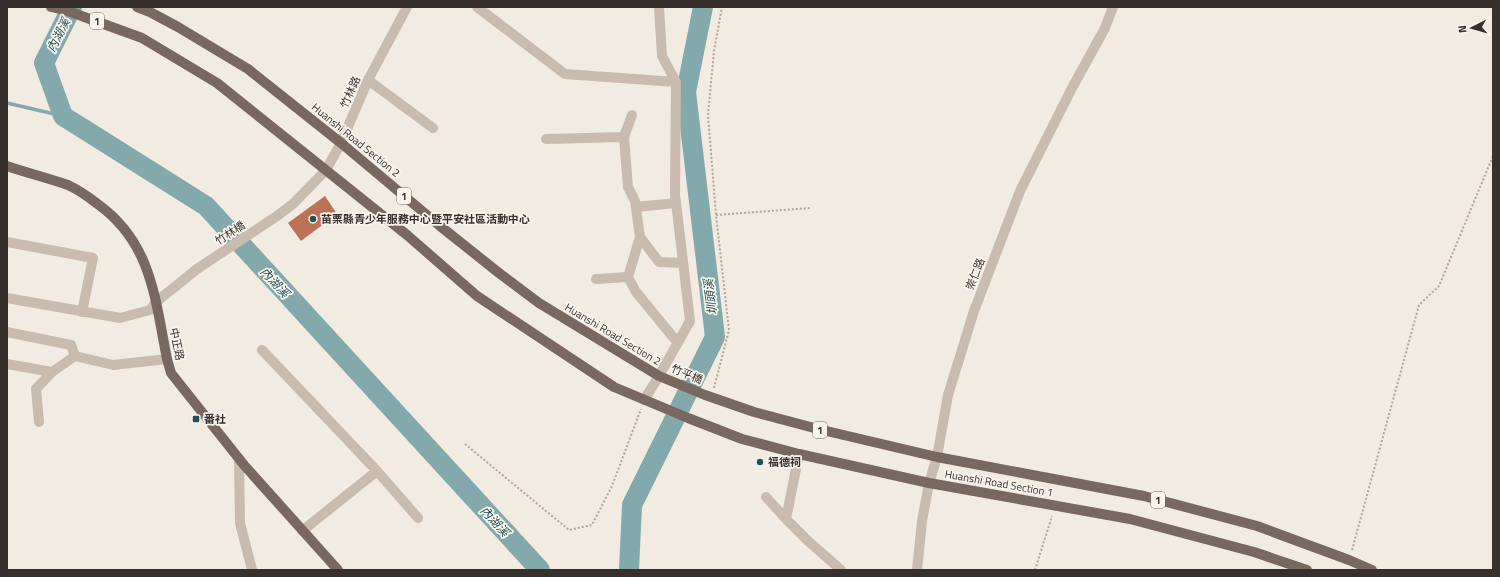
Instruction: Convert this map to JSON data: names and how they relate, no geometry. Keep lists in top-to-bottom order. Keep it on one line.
{"streets":{"main road":["1","Huanshi Road Section 2","中正路","竹平橋","Huanshi Road Section 1"],"street":["竹林路","竹林橋","崇仁路"]},"crossings":[["1","竹林路"],["1","崇仁路"],["1","竹平橋"],["1","Huanshi Road Section 1"],["竹林路","Huanshi Road Section 2"],["竹林路","竹林橋"],["Huanshi Road Section 2","竹平橋"],["竹林橋","中正路"],["崇仁路","Huanshi Road Section 1"]],"water":["內湖溪","圳頭溪"],"places":{"other":["苗栗縣青少年服務中心暨平安社區活動中心","福德祠"],"transit":["番社"]},"north":"left"}
